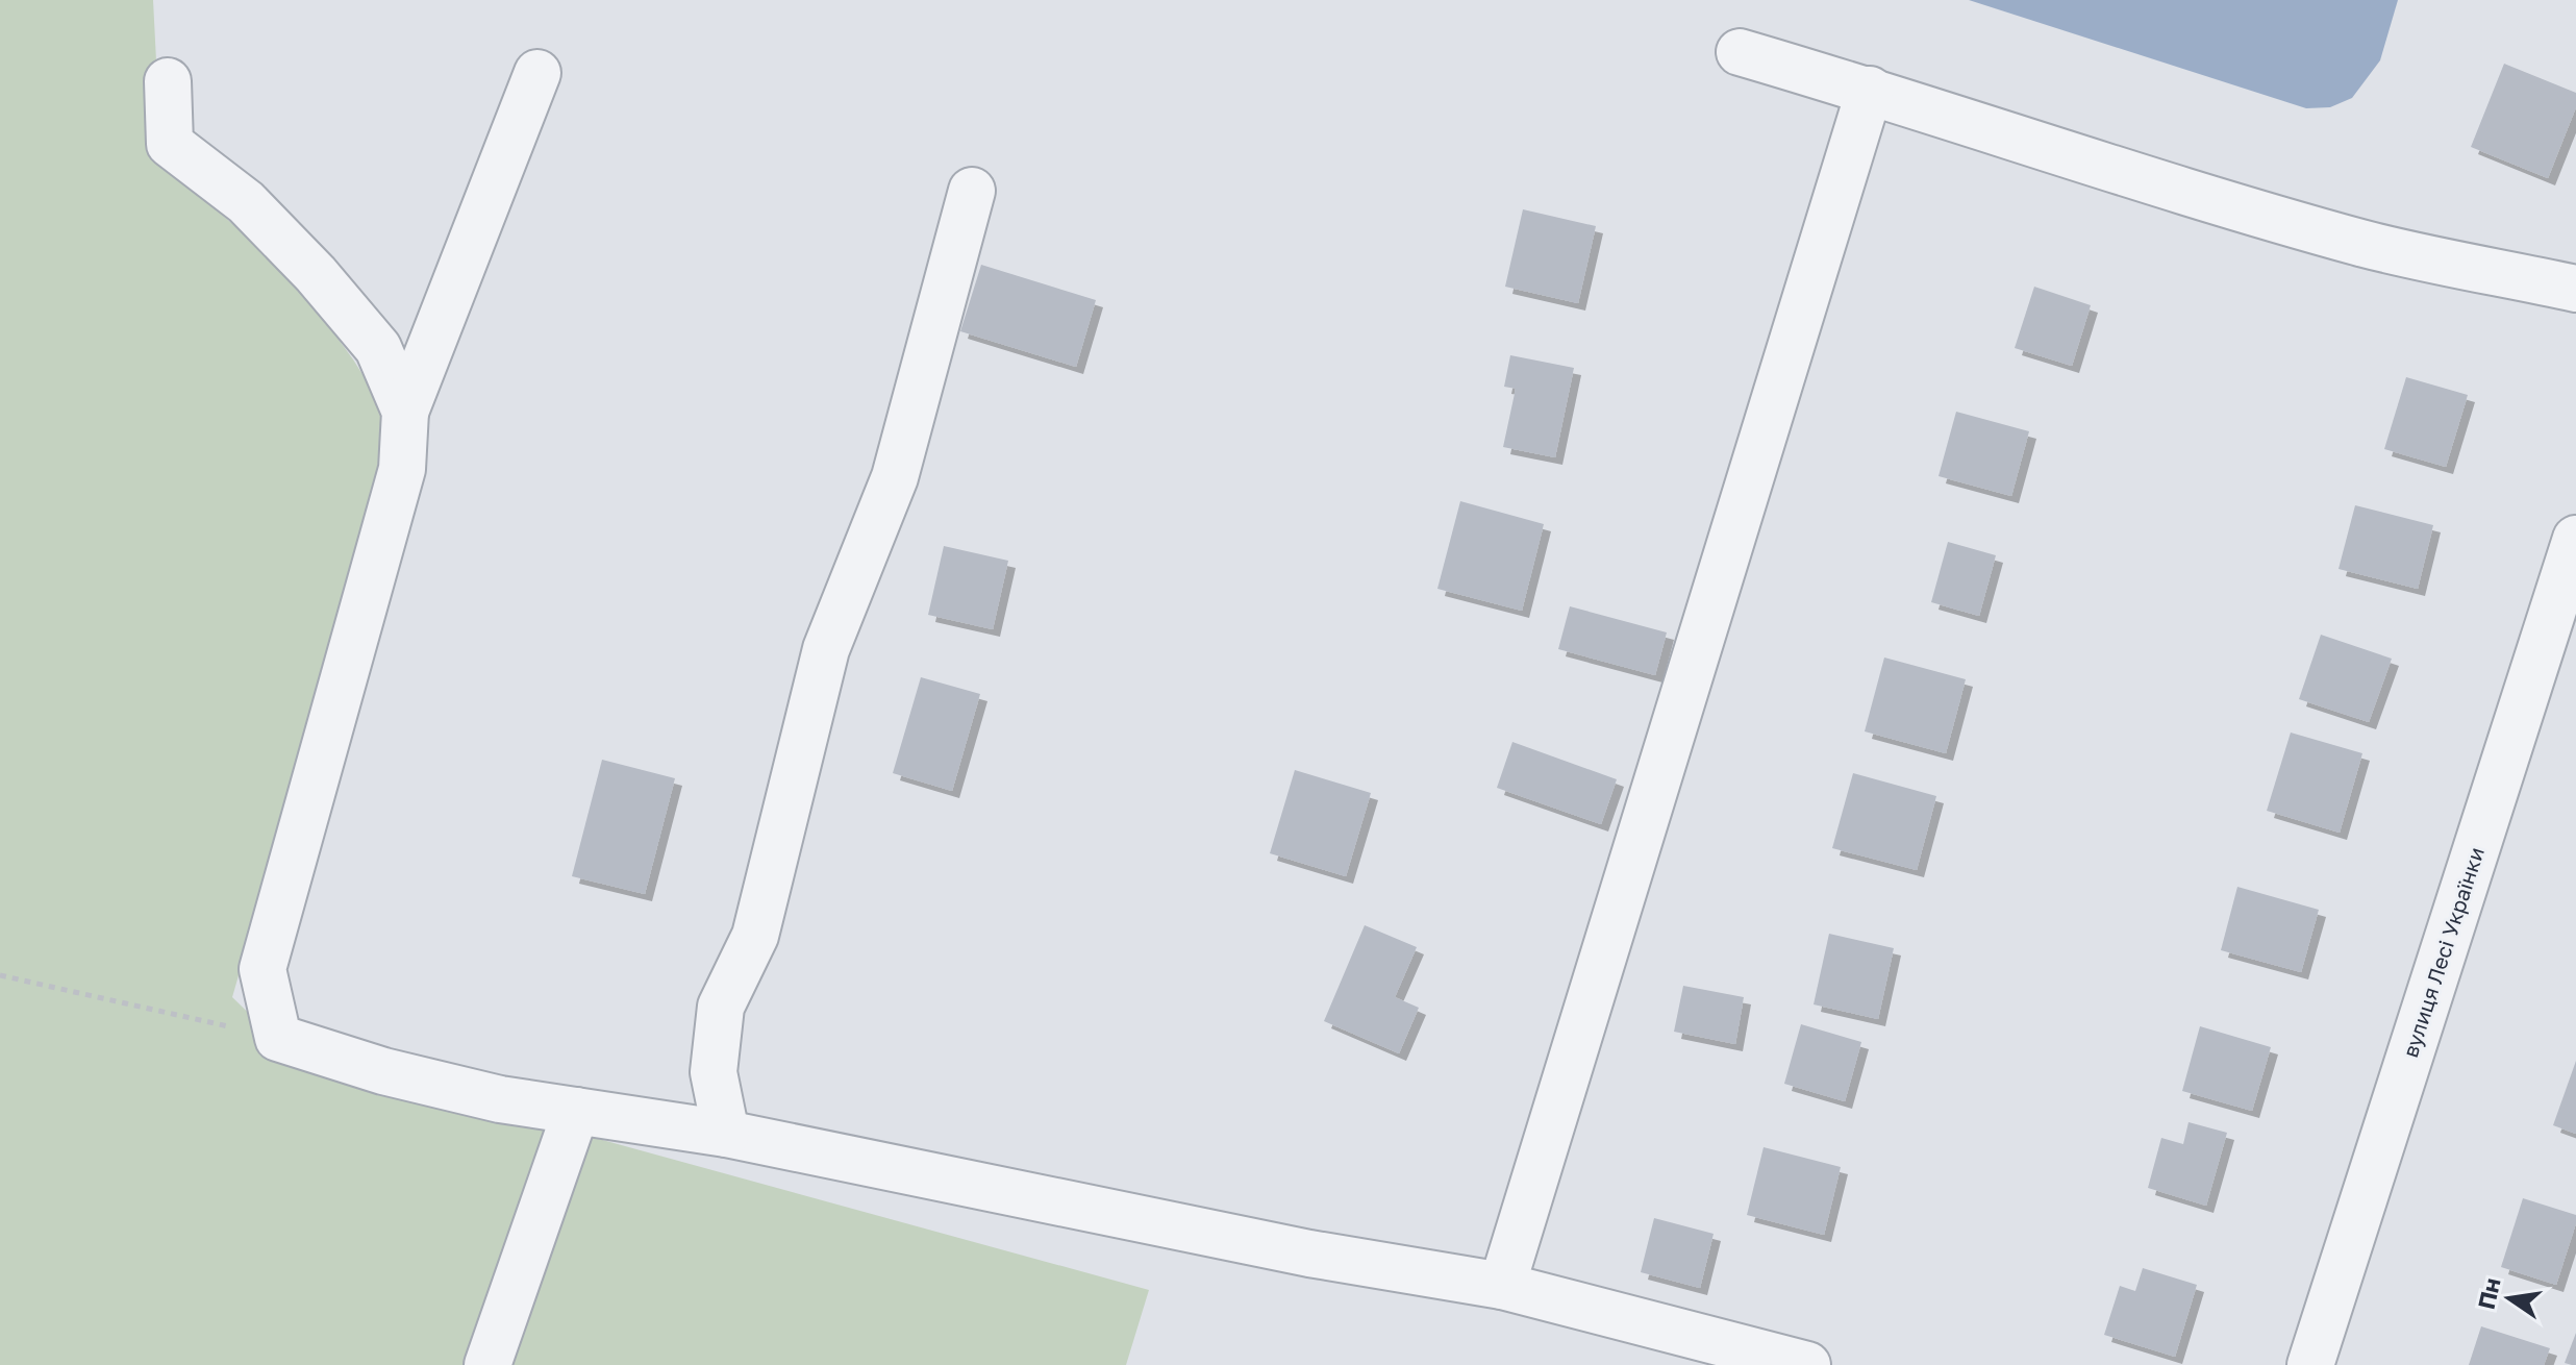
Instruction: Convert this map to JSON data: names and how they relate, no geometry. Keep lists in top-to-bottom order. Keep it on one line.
{"streets":{"street":["вулиця Лесі Українки"]},"north":"left"}
